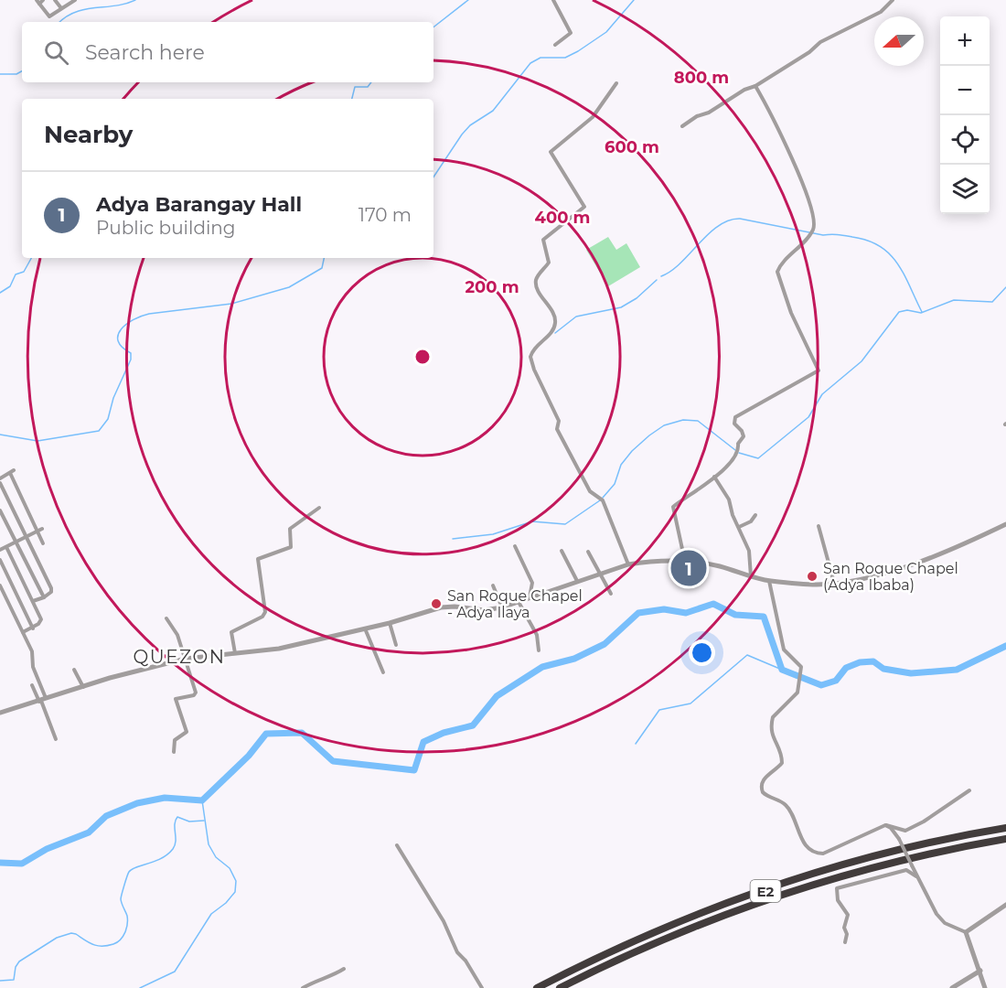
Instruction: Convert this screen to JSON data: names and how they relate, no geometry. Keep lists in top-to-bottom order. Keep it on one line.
{"streets":{"highway":["E2"]},"districts":["QUEZON"],"places":["San Roque Chapel (Adya Ibaba)","San Roque Chapel - Adya Ilaya"],"north":"left","page":{"map_buttons":["+","−"],"search":"Search here","heading":"Nearby","list":[{"mark":"1","name":"Adya Barangay Hall","note":"Public building","value":"170 m"}],"pins":"1"},"rings":["800 m","600 m","400 m","200 m"]}
